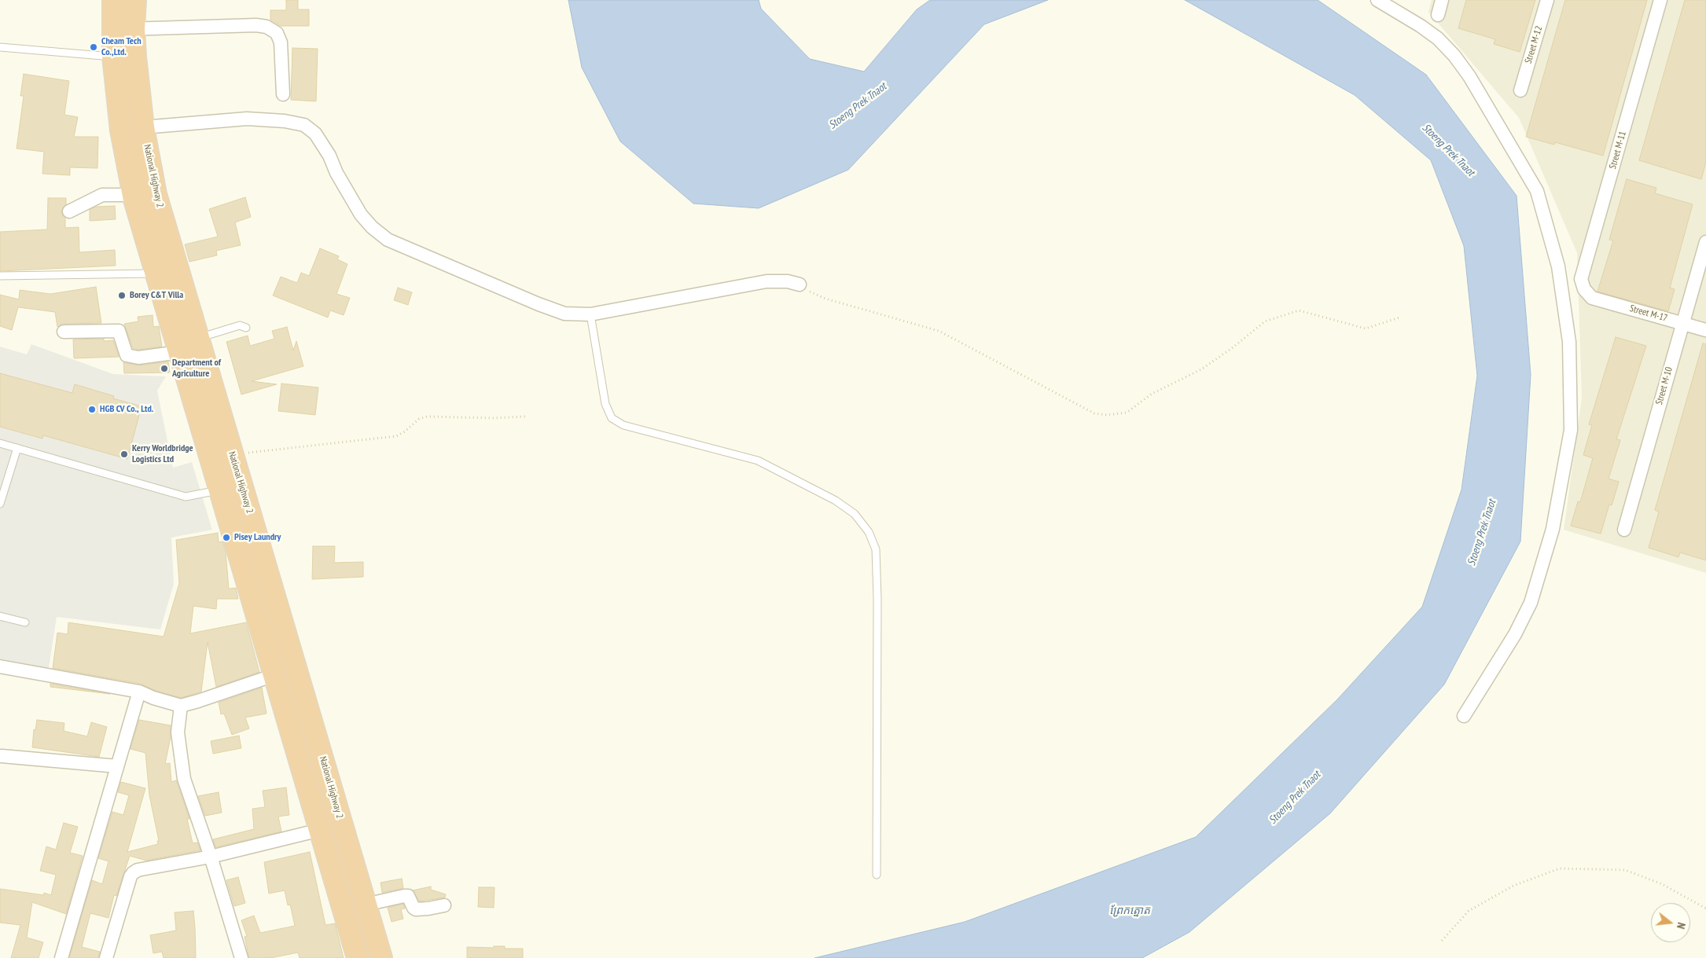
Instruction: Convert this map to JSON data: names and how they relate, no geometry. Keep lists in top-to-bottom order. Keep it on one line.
{"streets":{"highway":["National Highway 2"],"street":["Street M-12","Street M-11","Street M-17","Street M-10"]},"crossings":[["Street M-11","Street M-17"],["Street M-17","Street M-10"]],"water":["Stoeng Prek Tnaot","ព្រែកត្នោត"],"places":["Cheam Tech Co.,Ltd.","Borey C&T Villa","Department of Agriculture","HGB CV Co., Ltd.","Kerry Worldbridge Logistics Ltd","Pisey Laundry"],"north":"right"}
